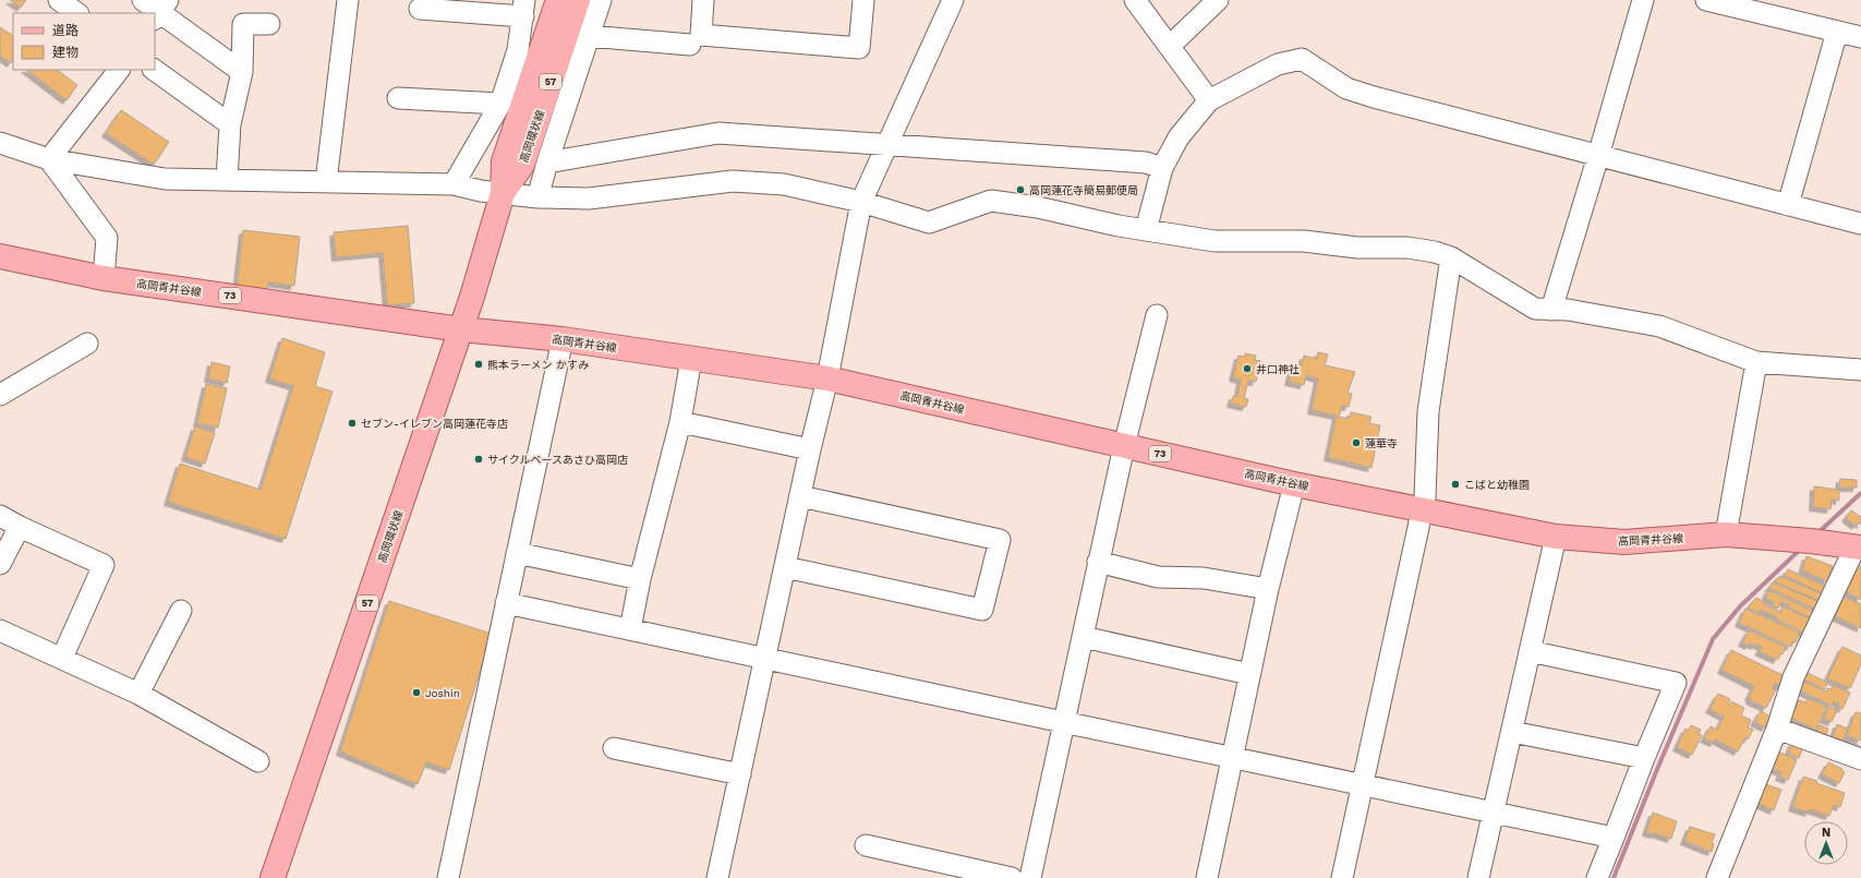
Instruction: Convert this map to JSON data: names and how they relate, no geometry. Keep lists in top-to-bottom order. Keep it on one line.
{"streets":{"main road":["57","高岡環状線","高岡青井谷線","73"]},"crossings":[["高岡環状線","高岡青井谷線"]],"places":["高岡蓮花寺簡易郵便局","熊本ラーメン かすみ","井口神社","セブン-イレブン高岡蓮花寺店","蓮華寺","サイクルベースあさひ高岡店","こばと幼稚園","Joshin"],"legend":["道路","建物"],"north":"top"}
